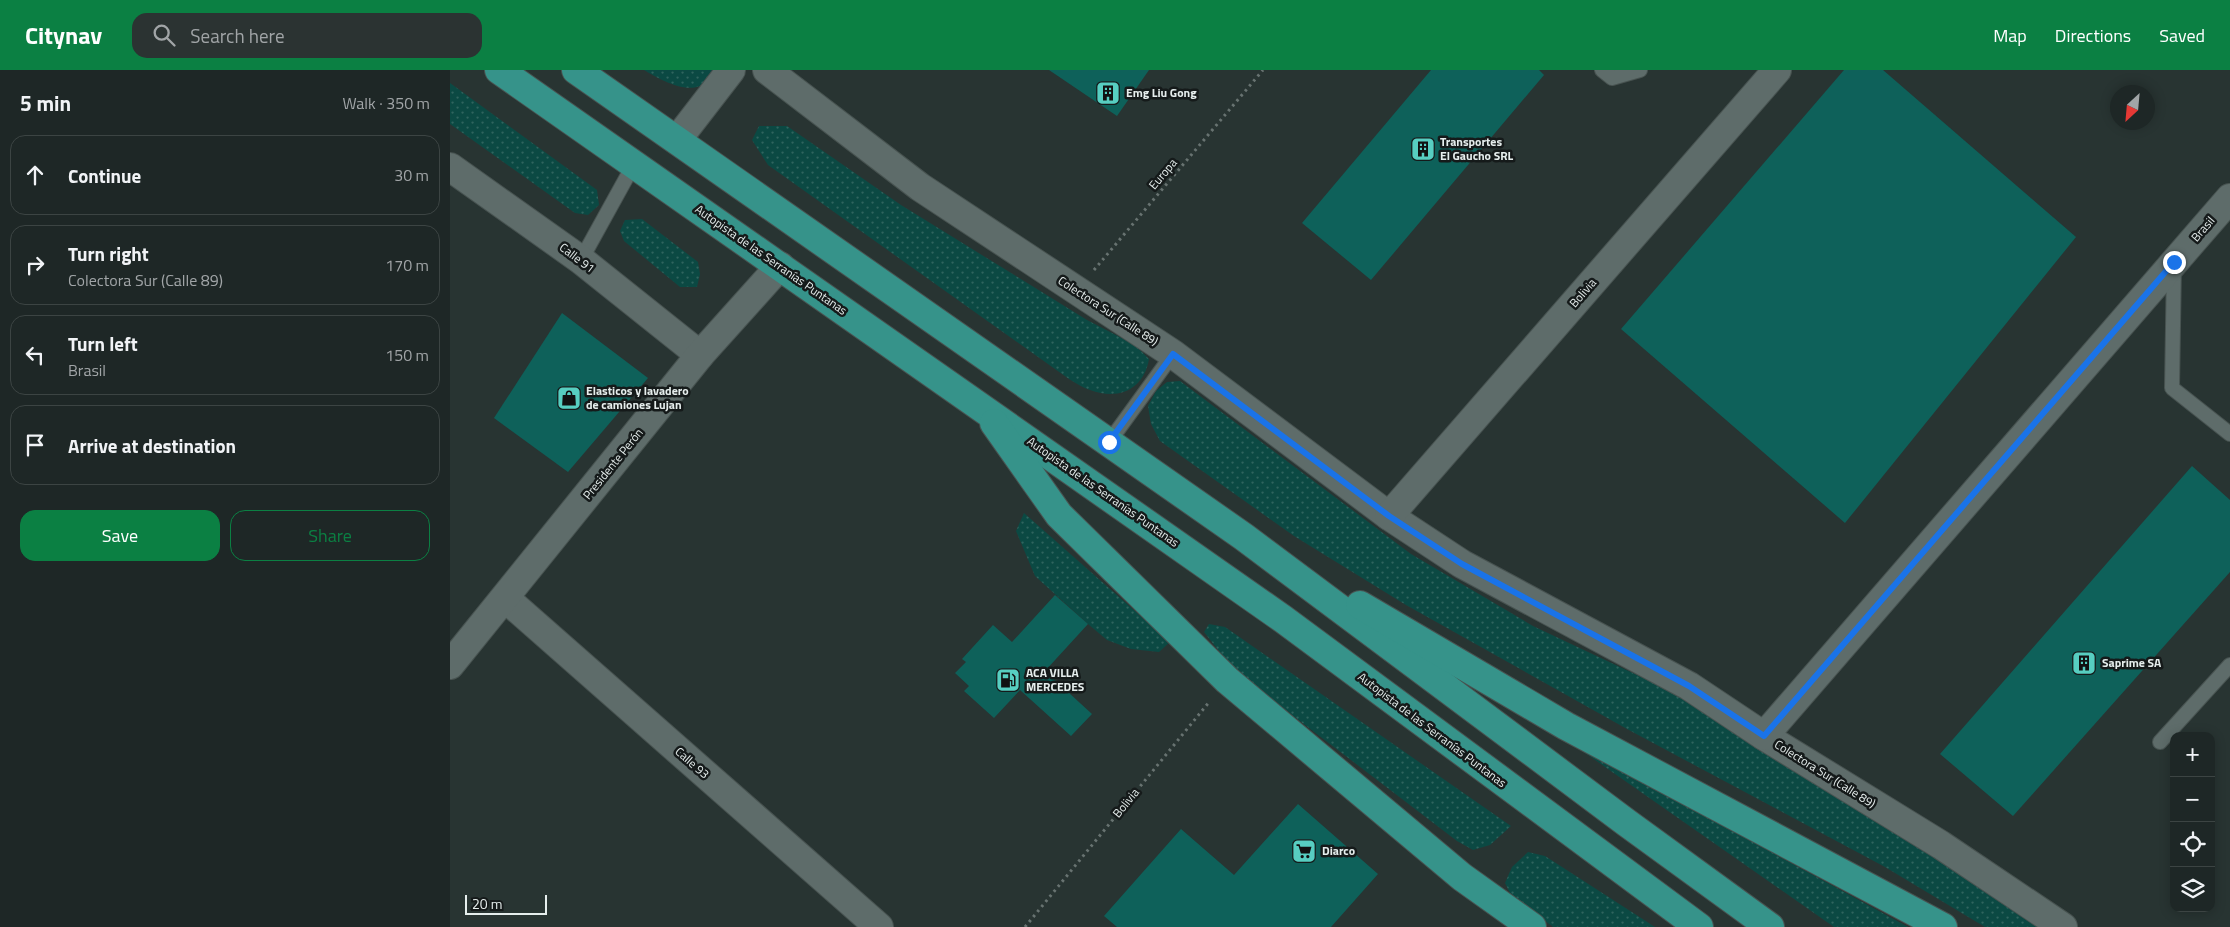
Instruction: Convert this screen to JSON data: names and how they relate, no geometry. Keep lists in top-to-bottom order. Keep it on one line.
{"streets":{"highway":["Autopista de las Serranías Puntanas"],"street":["Brasil","Calle 91","Bolivia","Colectora Sur (Calle 89)","Presidente Perón","Calle 93"],"path":["Europa"]},"crossings":[["Europa","Colectora Sur (Calle 89)"],["Brasil","Colectora Sur (Calle 89)"],["Calle 91","Presidente Perón"],["Autopista de las Serranías Puntanas","Presidente Perón"],["Bolivia","Colectora Sur (Calle 89)"],["Presidente Perón","Calle 93"]],"places":{"building":["Emg Liu Gong","Transportes El Gaucho SRL","Saprime SA"],"shop":["Elasticos y lavadero de camiones Lujan"],"fuel station":["ACA VILLA MERCEDES"],"supermarket":["Diarco"]},"scale_bar":"20 m","north":"bottom left","page":{"header":"Citynav","search":"Search here","nav":["Map","Directions","Saved"],"heading":["5 min","Walk · 350 m"],"list":[["Continue","30 m"],["Turn right","Colectora Sur (Calle 89)","170 m"],["Turn left","Brasil","150 m"],"Arrive at destination"],"buttons":["Save","Share"],"map_buttons":["+","−"],"scale":"20 m"}}
